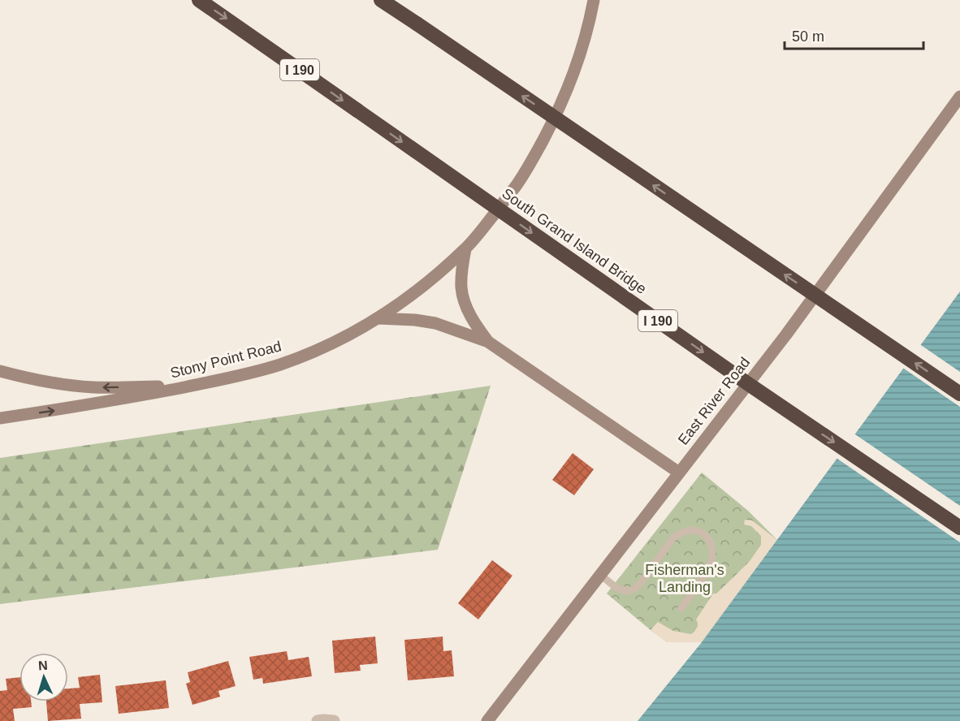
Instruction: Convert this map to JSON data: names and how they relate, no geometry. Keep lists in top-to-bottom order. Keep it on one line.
{"streets":{"highway":["I 190","South Grand Island Bridge"],"main road":["Stony Point Road","East River Road"]},"parks":["Fisherman's Landing"],"scale_bar":"50 m","north":"top"}
